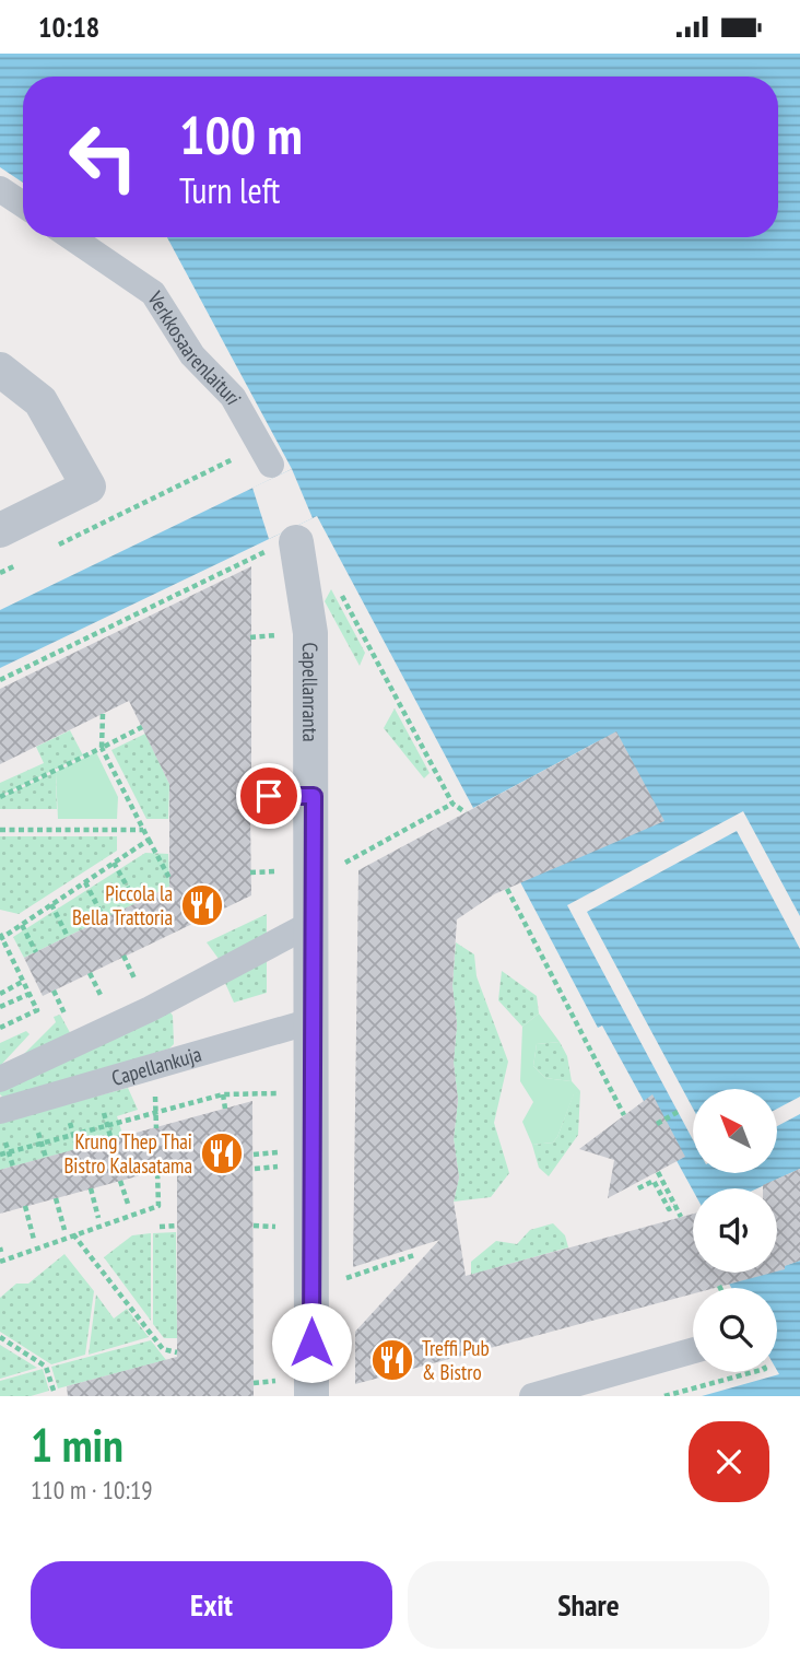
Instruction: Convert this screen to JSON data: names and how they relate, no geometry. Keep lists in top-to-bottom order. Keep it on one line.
{"streets":{"street":["Verkkosaarenlaituri","Capellanranta","Capellankuja"]},"crossings":[["Capellanranta","Capellankuja"]],"places":{"restaurant":["Piccola la Bella Trattoria","Krung Thep Thai Bistro Kalasatama","Treffi Pub & Bistro"]},"north":"top left","page":{"status":"10:18","turn":["100 m","Turn left"],"heading":["1 min","110 m · 10:19"],"buttons":["Exit","Share"]}}
